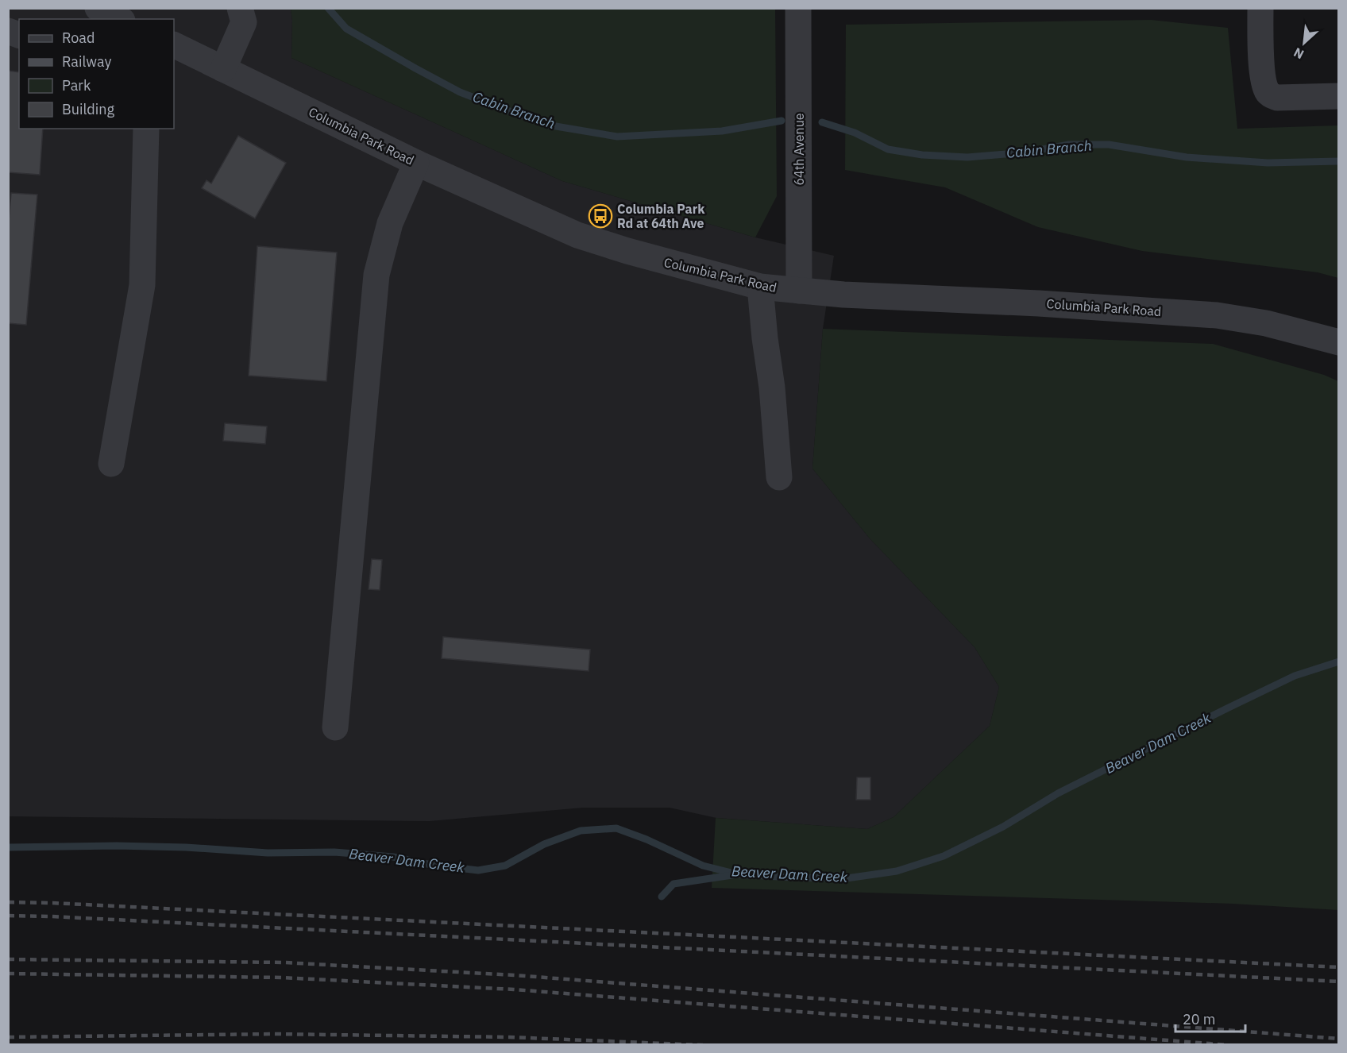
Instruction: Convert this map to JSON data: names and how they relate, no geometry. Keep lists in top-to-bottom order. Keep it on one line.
{"streets":{"street":["Columbia Park Road","64th Avenue"]},"crossings":[["Columbia Park Road","64th Avenue"]],"water":["Cabin Branch","Beaver Dam Creek"],"places":{"bus stop":["Columbia Park Rd at 64th Ave"]},"legend":["Road","Railway","Park","Building"],"scale_bar":"20 m","north":"bottom left"}
